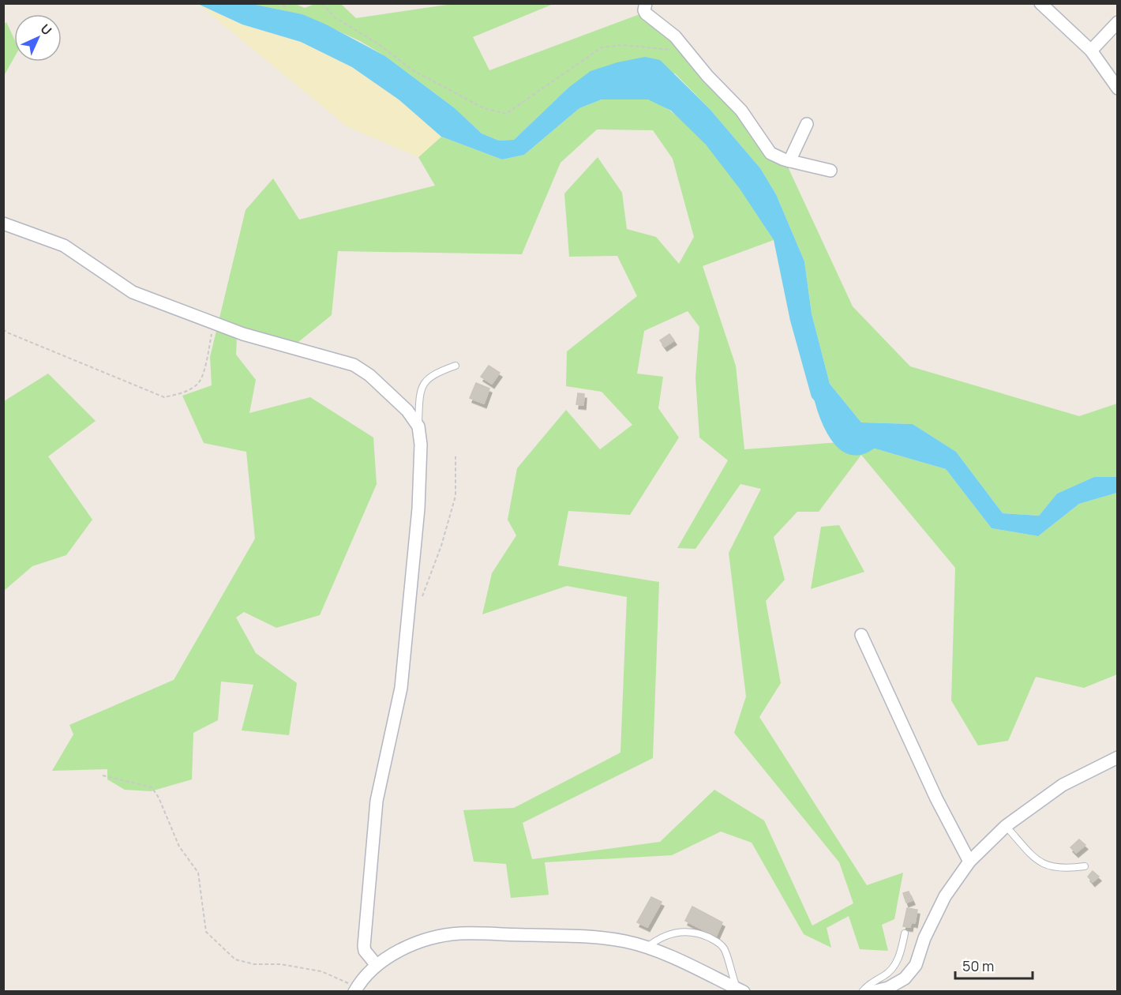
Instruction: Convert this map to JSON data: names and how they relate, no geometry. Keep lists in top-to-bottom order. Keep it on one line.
{"scale_bar":"50 m","north":"top right"}
